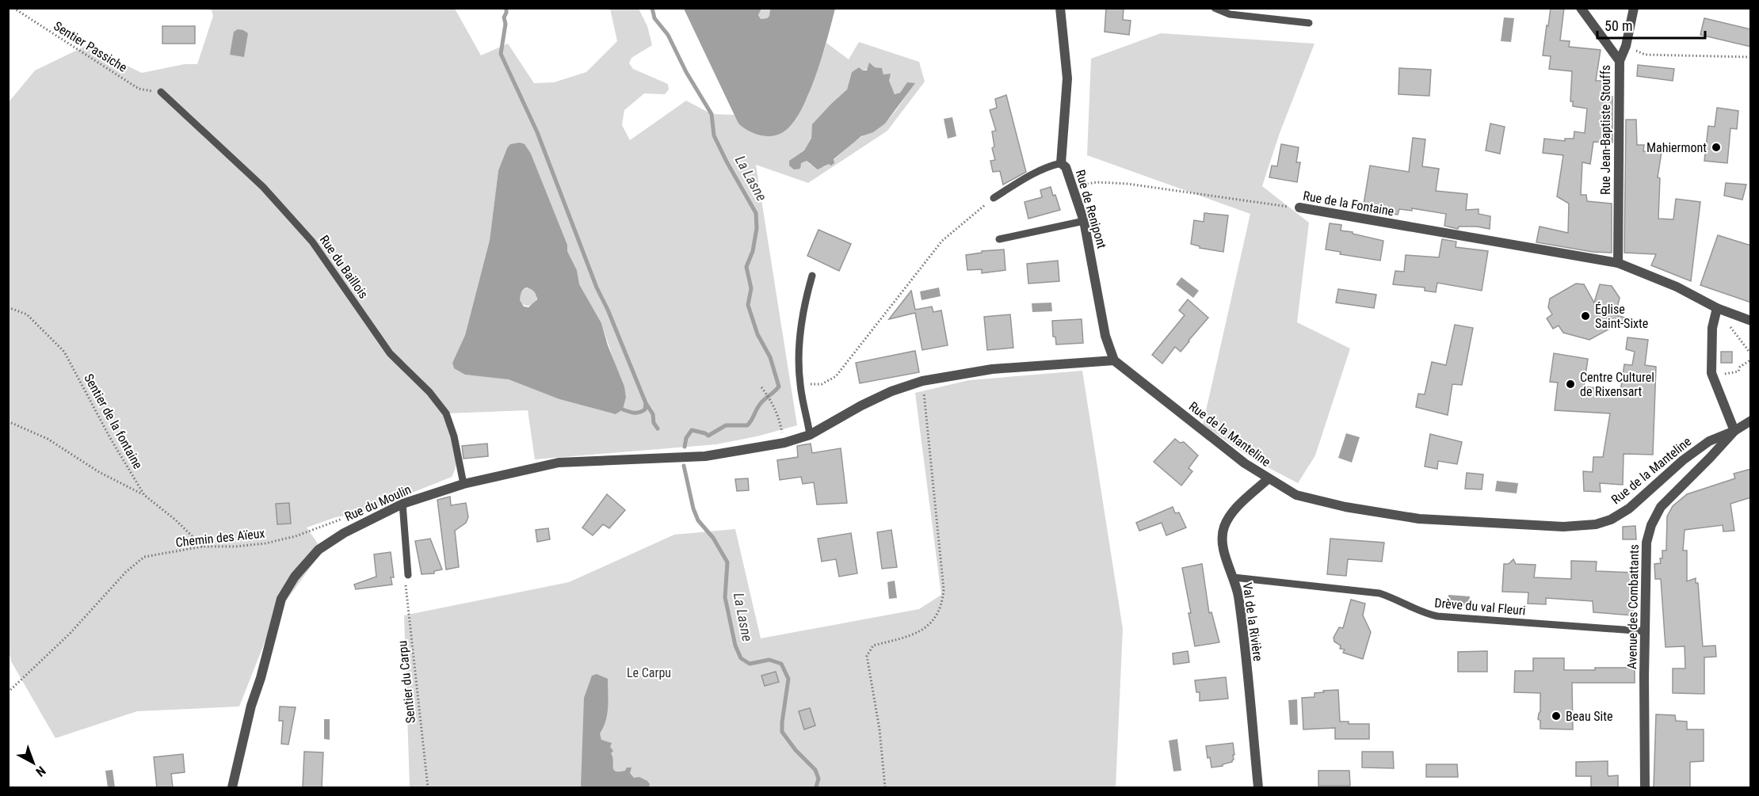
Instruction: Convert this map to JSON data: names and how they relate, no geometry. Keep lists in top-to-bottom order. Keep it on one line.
{"streets":{"street":["Rue Jean-Baptiste Stouffs","Rue de la Fontaine","Rue de Renipont","Rue de la Manteline","Rue du Moulin","Avenue des Combattants","Val de la Rivière"],"lane":["Rue du Baillois","Drève du val Fleuri"],"path":["Sentier Passiche","Sentier de la fontaine","Chemin des Aïeux","Sentier du Carpu"]},"crossings":[["Sentier Passiche","Rue du Baillois"],["Rue Jean-Baptiste Stouffs","Rue de la Fontaine"],["Rue de la Fontaine","Rue de Renipont"],["Rue de Renipont","Rue de la Manteline"],["Rue du Baillois","Rue du Moulin"],["Sentier de la fontaine","Chemin des Aïeux"],["Rue de la Manteline","Avenue des Combattants"],["Rue de la Manteline","Val de la Rivière"],["Drève du val Fleuri","Avenue des Combattants"],["Drève du val Fleuri","Val de la Rivière"]],"water":["La Lasne"],"parks":["Le Carpu"],"places":["Mahiermont","Église Saint-Sixte","Centre Culturel de Rixensart","Beau Site"],"scale_bar":"50 m","north":"bottom right"}
